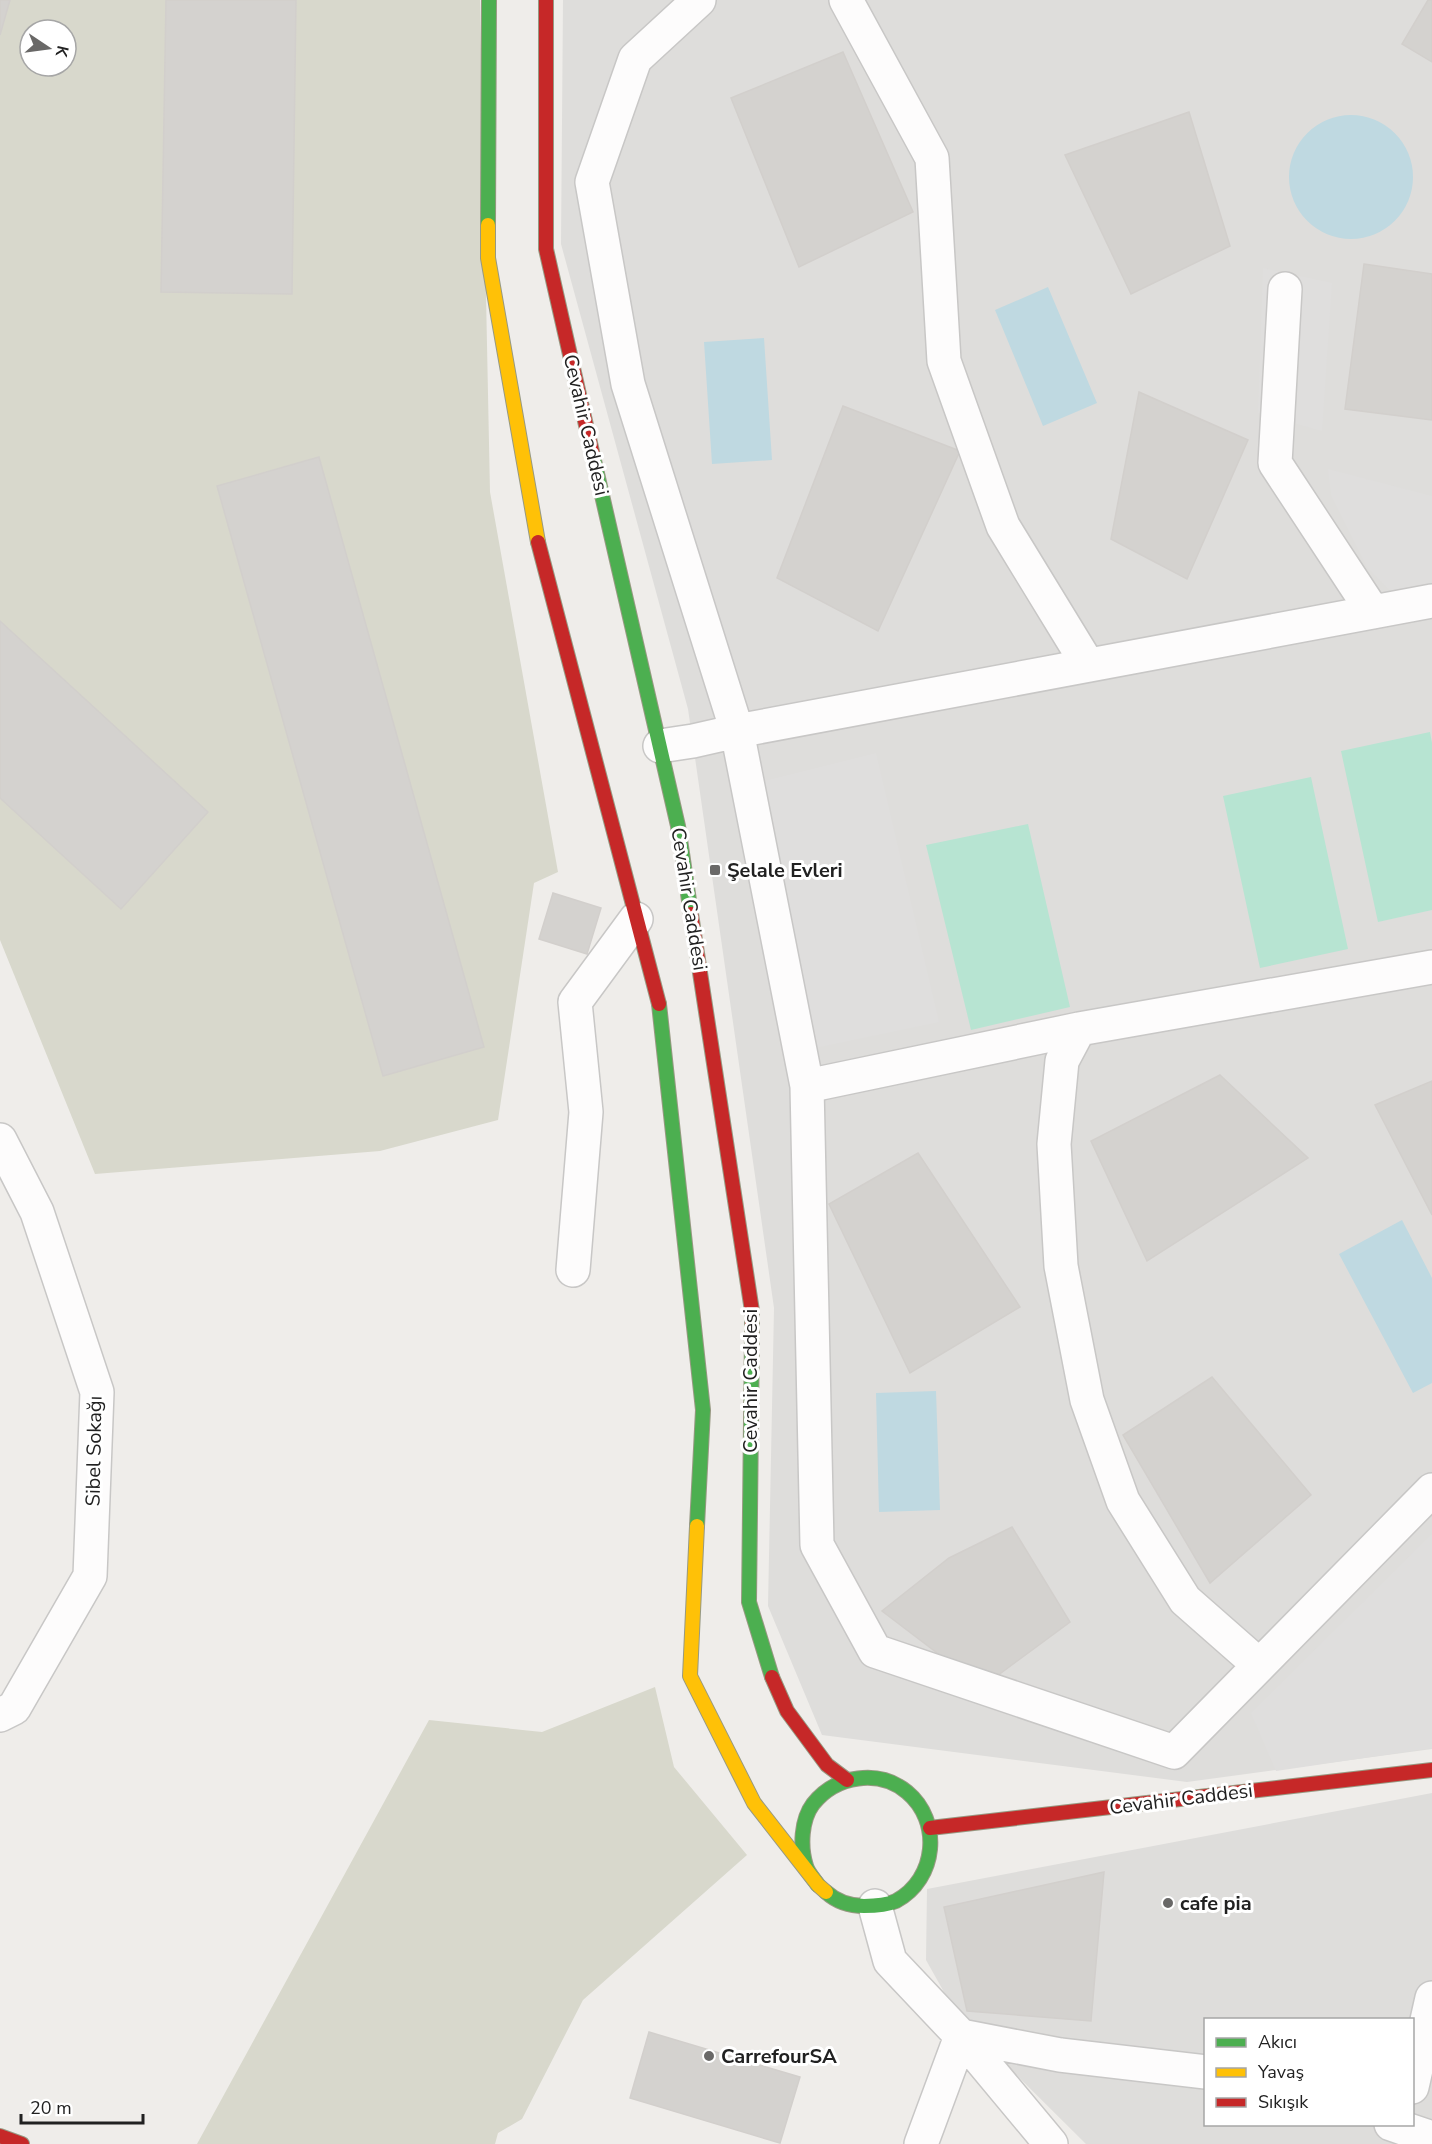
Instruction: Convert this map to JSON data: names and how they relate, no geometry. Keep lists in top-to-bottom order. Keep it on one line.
{"streets":{"street":["Cevahir Caddesi","Sibel Sokağı"]},"places":{"transit":["Şelale Evleri"],"other":["cafe pia","CarrefourSA"]},"legend":["Akıcı","Yavaş","Sıkışık"],"scale_bar":"20 m","north":"right"}
